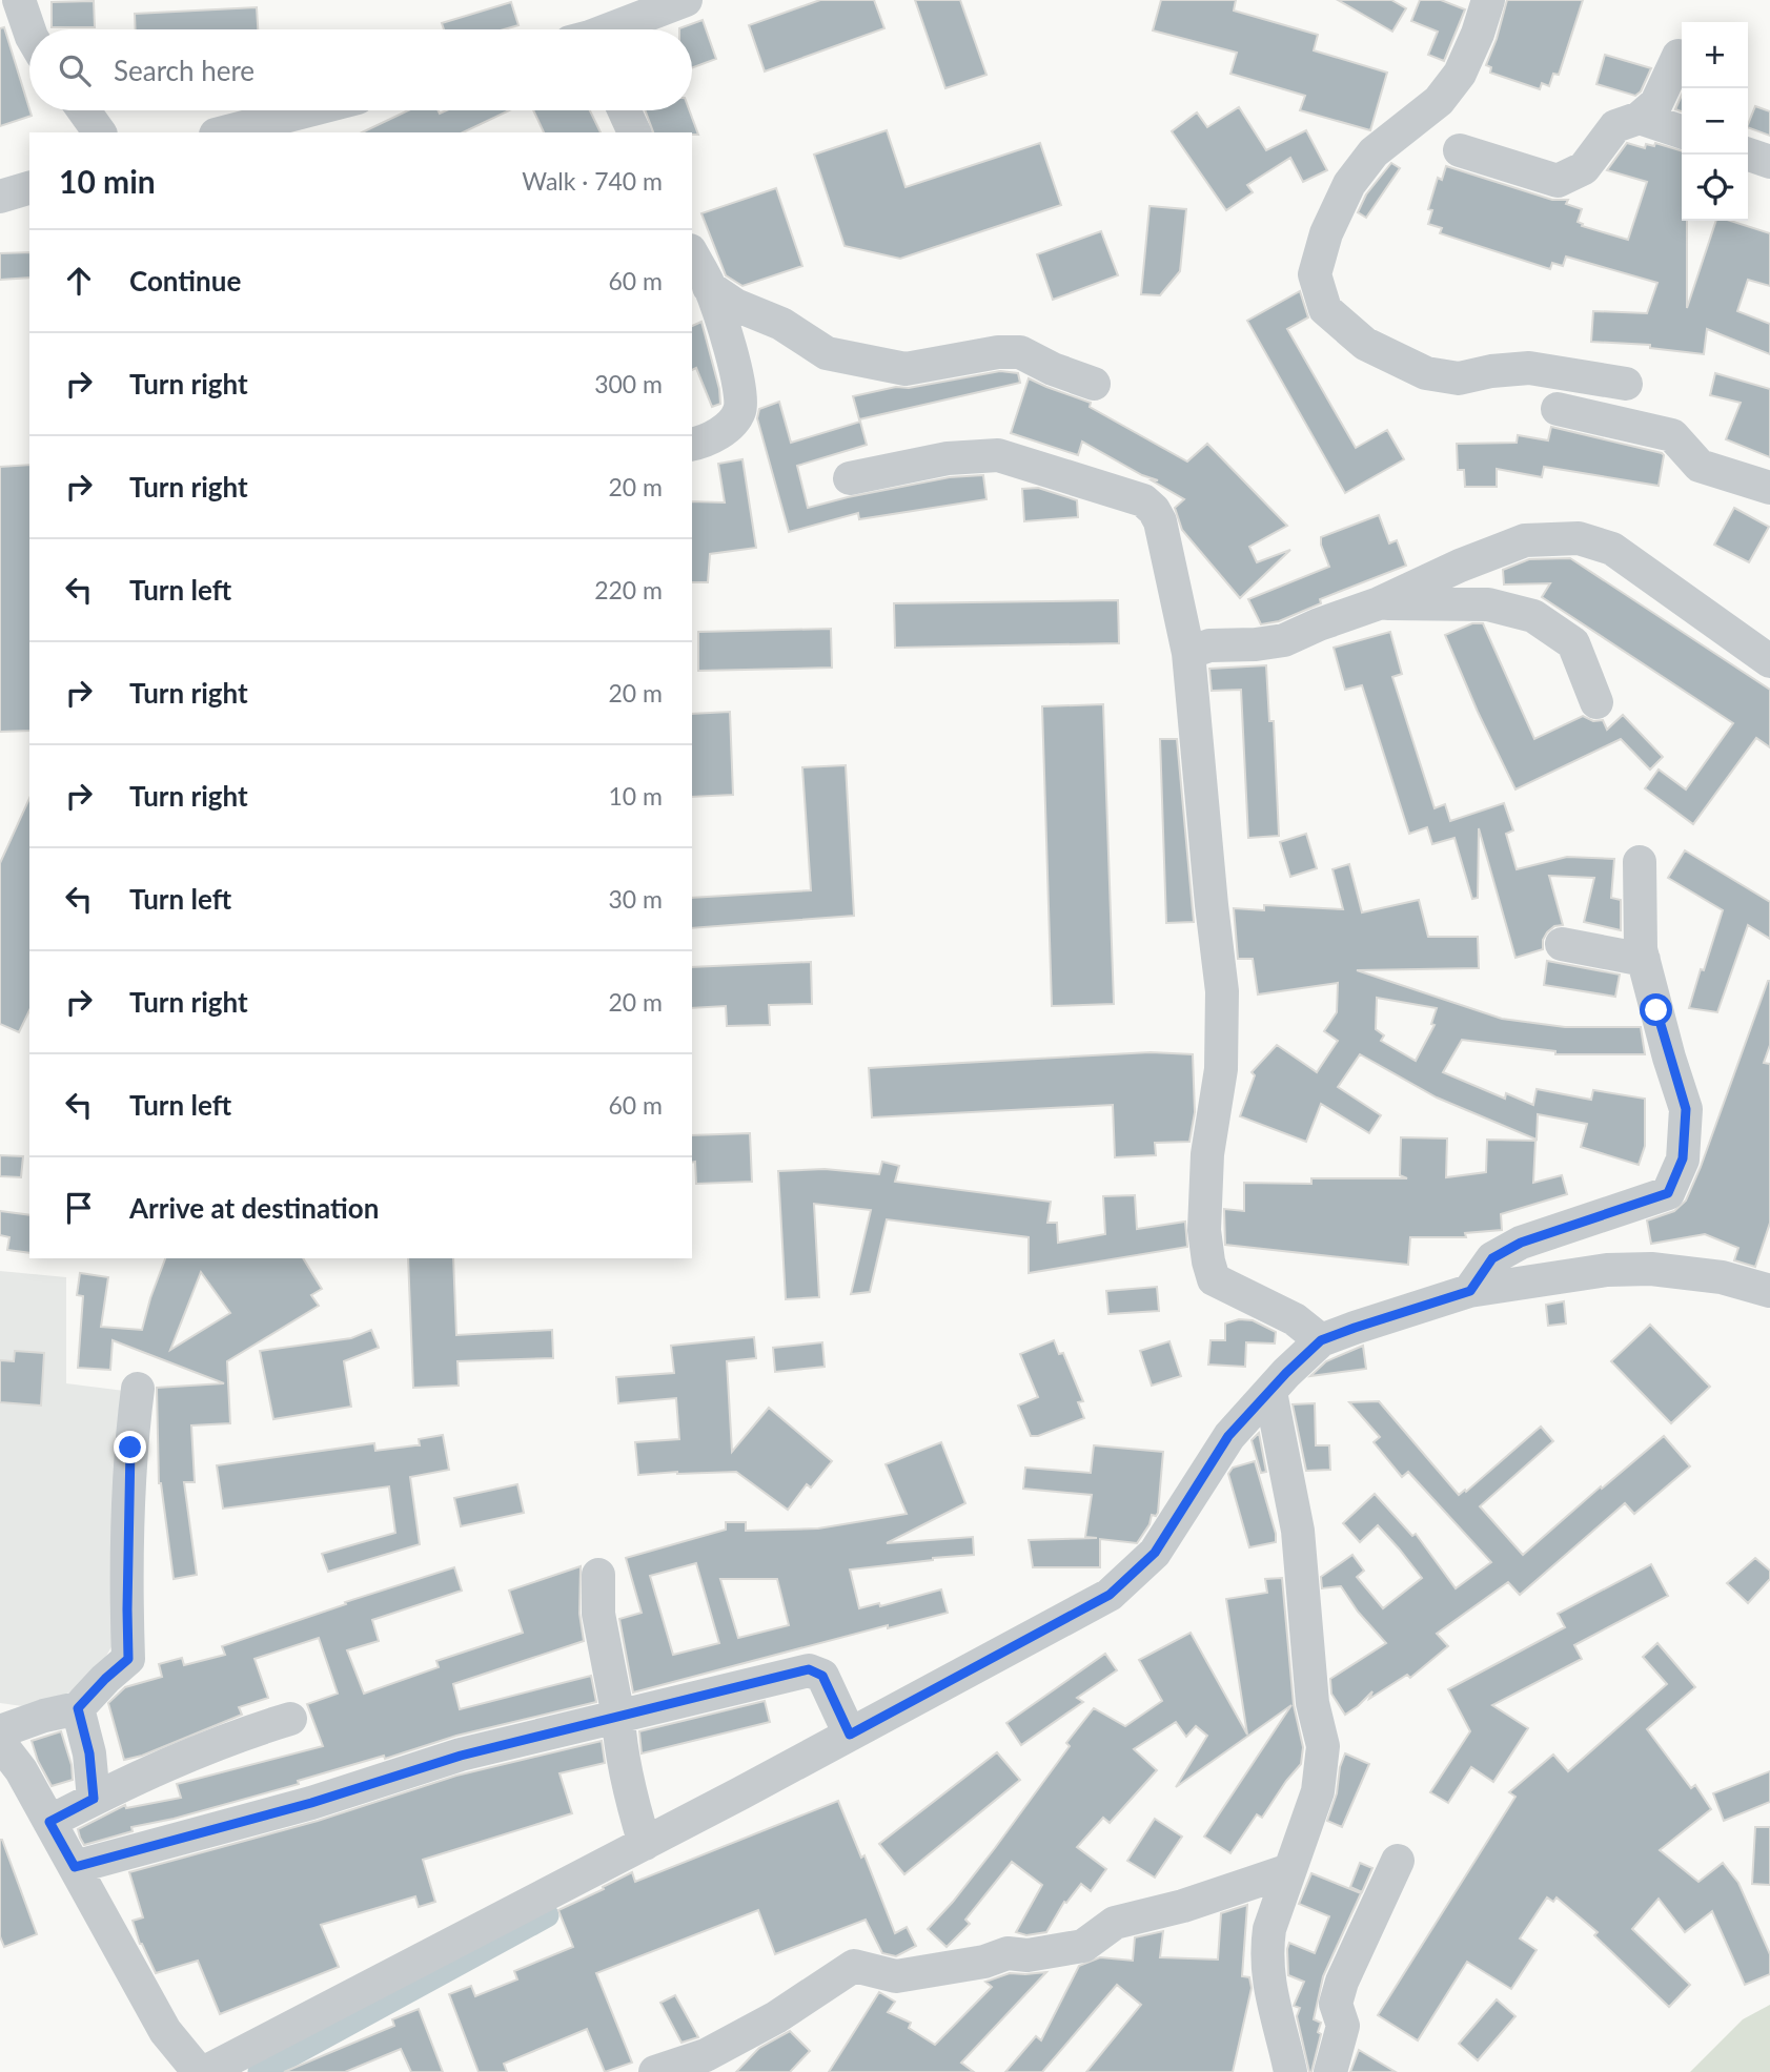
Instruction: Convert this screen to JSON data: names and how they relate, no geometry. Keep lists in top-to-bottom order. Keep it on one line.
{"page":{"map_buttons":["+","−"],"search":"Search here","heading":["10 min","Walk · 740 m"],"list":[["Continue","60 m"],["Turn right","300 m"],["Turn right","20 m"],["Turn left","220 m"],["Turn right","20 m"],["Turn right","10 m"],["Turn left","30 m"],["Turn right","20 m"],["Turn left","60 m"],"Arrive at destination"]}}
